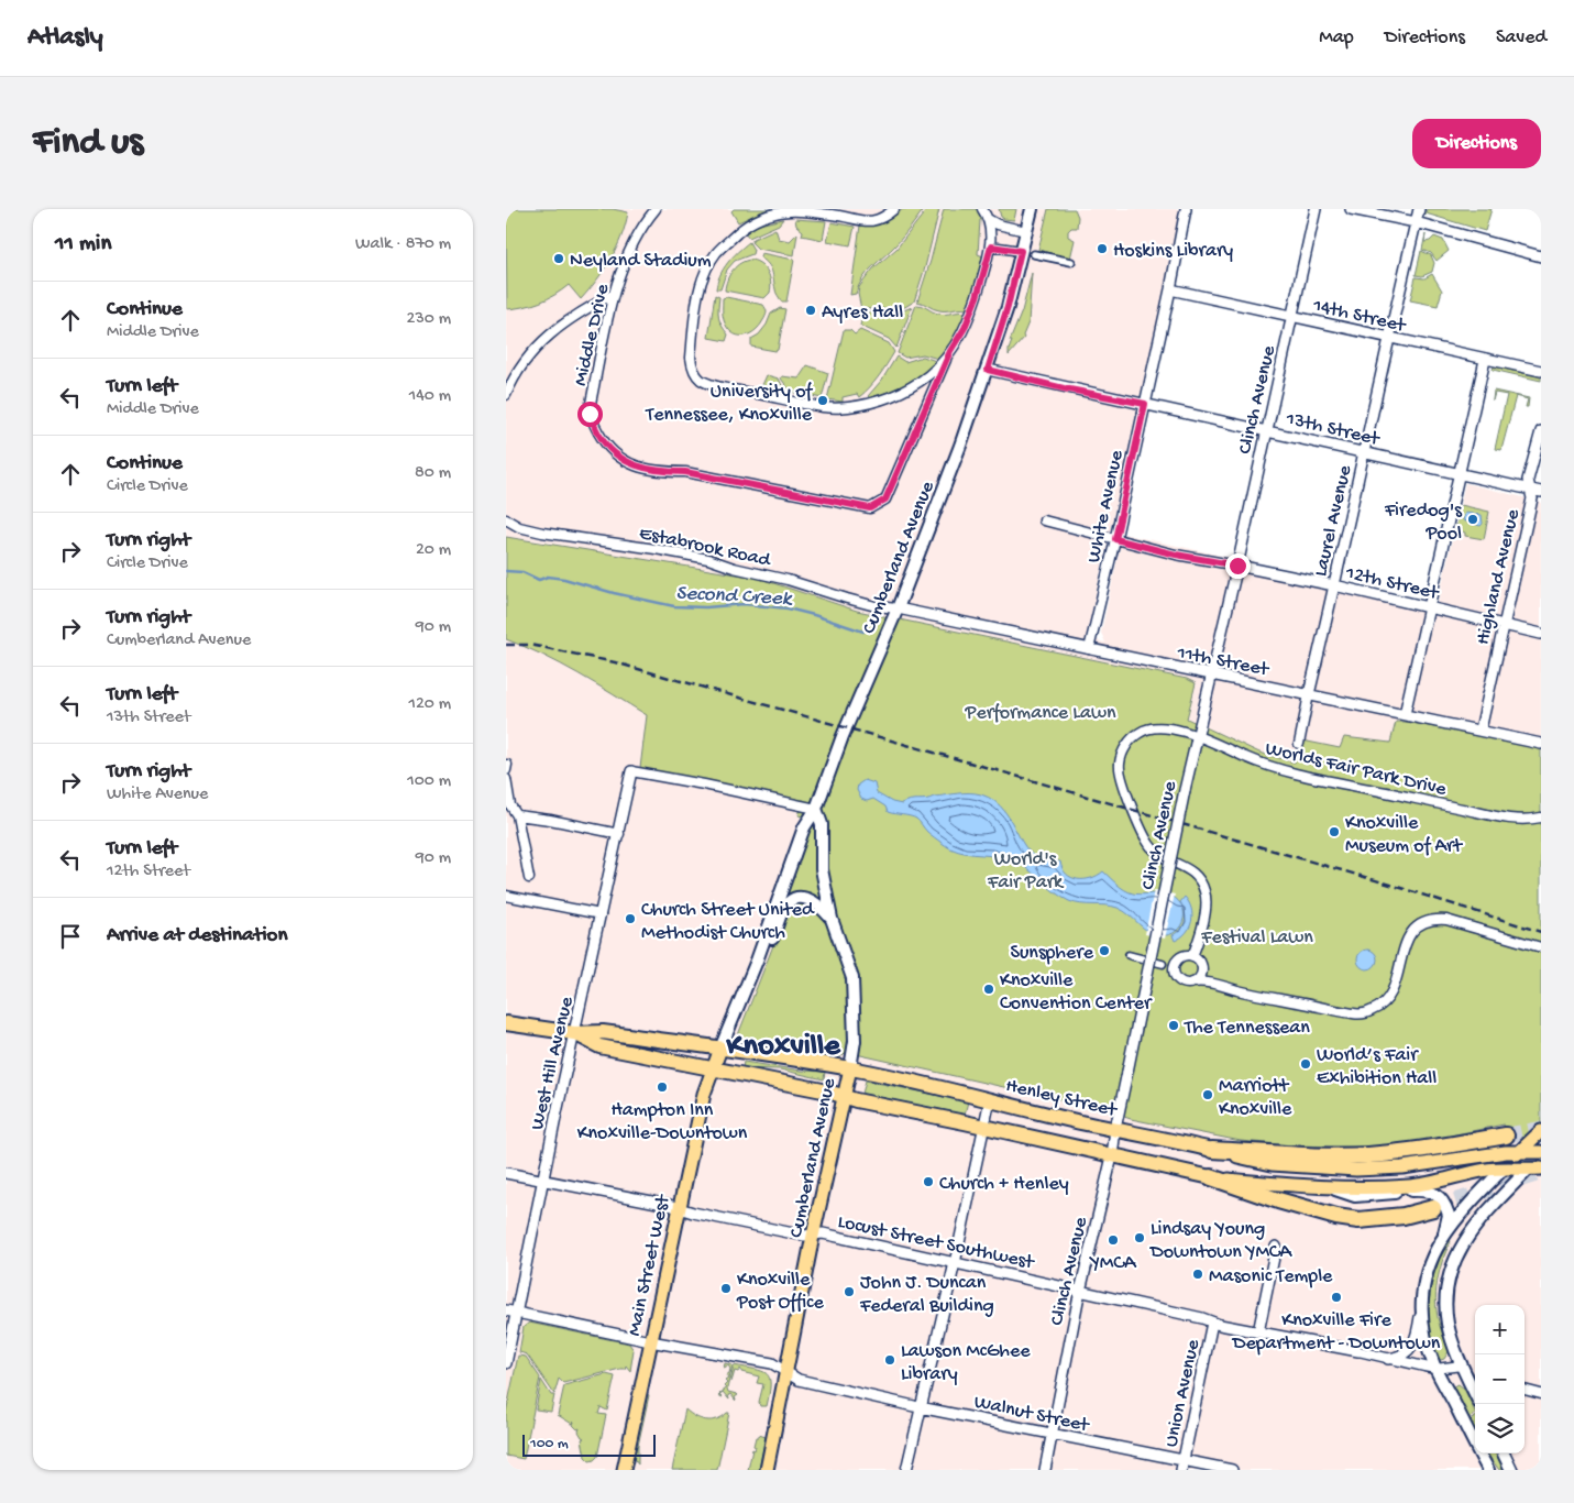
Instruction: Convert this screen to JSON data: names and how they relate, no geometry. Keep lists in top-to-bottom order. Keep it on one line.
{"streets":{"highway":["Henley Street"],"main road":["Cumberland Avenue","Main Street West"],"street":["14th Street","Middle Drive","Clinch Avenue","13th Street","White Avenue","Laurel Avenue","Estabrook Road","Highland Avenue","12th Street","11th Street","Worlds Fair Park Drive","West Hill Avenue","Locust Street Southwest","Union Avenue","Walnut Street"]},"crossings":[["14th Street","Clinch Avenue"],["14th Street","White Avenue"],["14th Street","Laurel Avenue"],["Clinch Avenue","13th Street"],["Clinch Avenue","12th Street"],["Clinch Avenue","11th Street"],["Clinch Avenue","Worlds Fair Park Drive"],["Clinch Avenue","Henley Street"],["Clinch Avenue","Locust Street Southwest"],["Clinch Avenue","Walnut Street"],["13th Street","White Avenue"],["13th Street","Laurel Avenue"],["13th Street","Cumberland Avenue"],["13th Street","Highland Avenue"],["White Avenue","12th Street"],["White Avenue","11th Street"],["Laurel Avenue","12th Street"],["Laurel Avenue","11th Street"],["Estabrook Road","Cumberland Avenue"],["Estabrook Road","11th Street"],["Cumberland Avenue","11th Street"],["Cumberland Avenue","Henley Street"],["Cumberland Avenue","Locust Street Southwest"],["Cumberland Avenue","Walnut Street"],["Highland Avenue","12th Street"],["Highland Avenue","11th Street"],["West Hill Avenue","Henley Street"],["West Hill Avenue","Locust Street Southwest"],["West Hill Avenue","Walnut Street"],["Henley Street","Main Street West"],["Locust Street Southwest","Main Street West"],["Locust Street Southwest","Union Avenue"],["Main Street West","Walnut Street"],["Union Avenue","Walnut Street"]],"districts":["Knoxville"],"water":["Second Creek"],"parks":["Performance Lawn","World's Fair Park","Festival Lawn"],"places":["Hoskins Library","Neyland Stadium","Ayres Hall","University of Tennessee, Knoxville","Firedog's Pool","Knoxville Museum of Art","Church Street United Methodist Church","Sunsphere","Knoxville Convention Center","The Tennessean","World’s Fair Exhibition Hall","Hampton Inn Knoxville-Downtown","Marriott Knoxville","Church + Henley","Lindsay Young Downtown YMCA","YMCA","Masonic Temple","Knoxville Post Office","John J. Duncan Federal Building","Knoxville Fire Department - Downtown","Lawson McGhee Library"],"scale_bar":"100 m","page":{"header":"Atlasly","nav":["Map","Directions","Saved"],"buttons":"Directions","title":"Find us","heading":["11 min","Walk · 870 m"],"list":[["Continue","Middle Drive","230 m"],["Turn left","Middle Drive","140 m"],["Continue","Circle Drive","80 m"],["Turn right","Circle Drive","20 m"],["Turn right","Cumberland Avenue","90 m"],["Turn left","13th Street","120 m"],["Turn right","White Avenue","100 m"],["Turn left","12th Street","90 m"],"Arrive at destination"],"map_buttons":["+","−"],"scale":"100 m"}}
